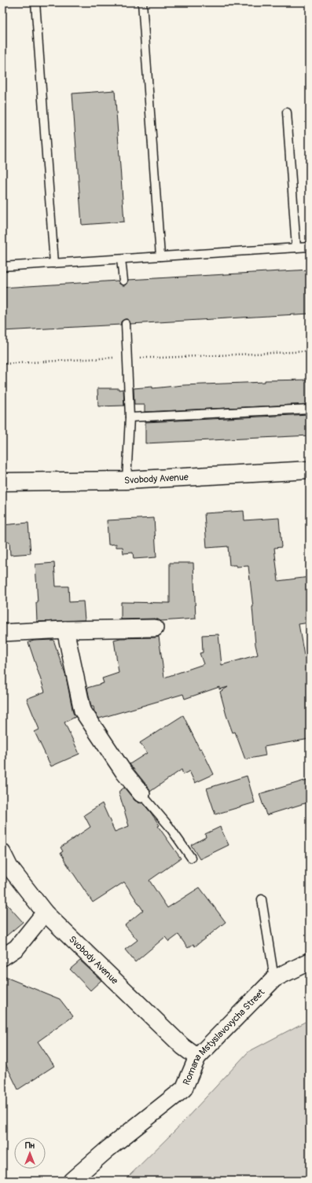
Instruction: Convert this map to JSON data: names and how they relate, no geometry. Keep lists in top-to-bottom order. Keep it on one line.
{"streets":{"main road":["Svobody Avenue"],"street":["Romana Mstyslavovycha Street"]},"crossings":[["Svobody Avenue","Romana Mstyslavovycha Street"]],"north":"top"}
